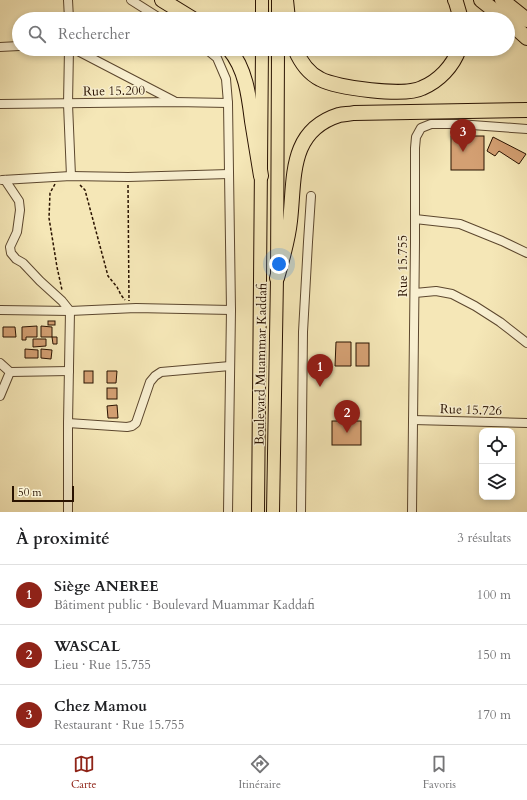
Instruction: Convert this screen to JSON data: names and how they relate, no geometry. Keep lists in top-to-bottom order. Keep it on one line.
{"streets":{"main road":["Boulevard Muammar Kaddafi"],"street":["Rue 15.200","Rue 15.755","Rue 15.726"]},"crossings":[["Rue 15.755","Rue 15.726"]],"scale_bar":"50 m","page":{"search":"Rechercher","pins":["3","1","2"],"scale":"50 m","heading":["À proximité","3 résultats"],"list":[{"mark":"1","name":"Siège ANEREE","note":"Bâtiment public · Boulevard Muammar Kaddafi","value":"100 m"},{"mark":"2","name":"WASCAL","note":"Lieu · Rue 15.755","value":"150 m"},{"mark":"3","name":"Chez Mamou","note":"Restaurant · Rue 15.755","value":"170 m"}],"nav":["Carte","Itinéraire","Favoris"]}}
